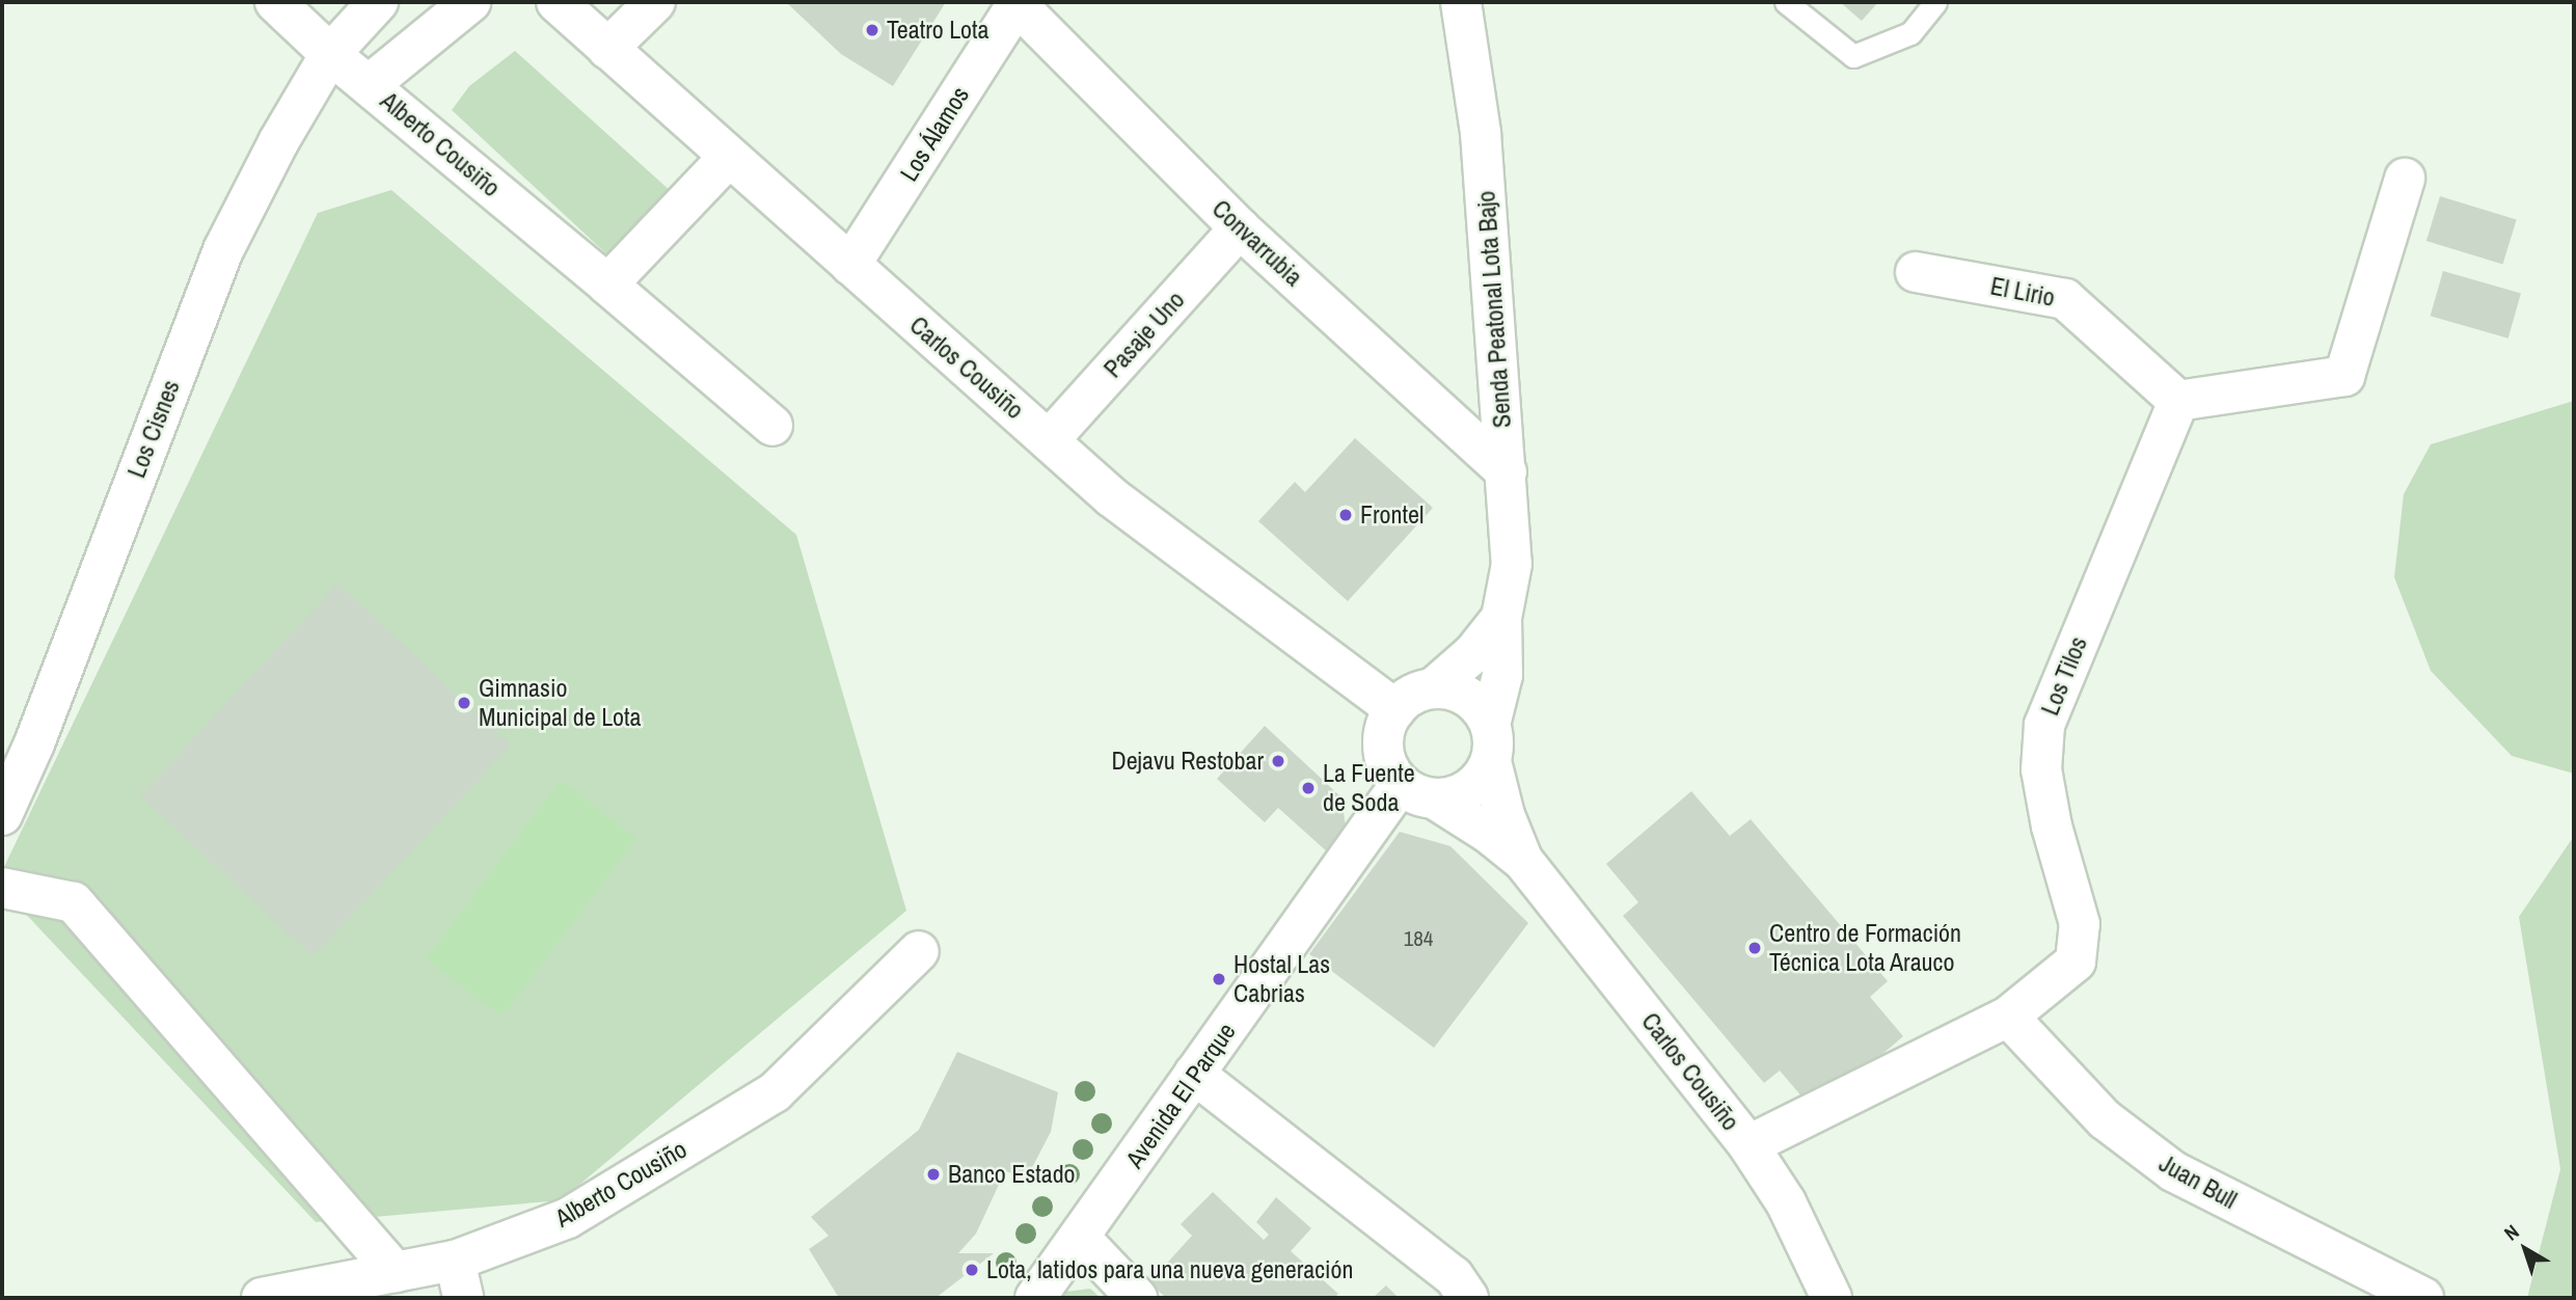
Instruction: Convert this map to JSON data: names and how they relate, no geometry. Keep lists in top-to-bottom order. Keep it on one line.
{"streets":{"street":["Los Álamos","Alberto Cousiño","Convarrubia","El Lirio","Senda Peatonal Lota Bajo","Pasaje Uno","Carlos Cousiño","Los Cisnes","Los Tilos","Avenida El Parque","Juan Bull"]},"crossings":[["Los Álamos","Convarrubia"],["Los Álamos","Carlos Cousiño"],["Alberto Cousiño","Los Cisnes"],["Convarrubia","Senda Peatonal Lota Bajo"],["Convarrubia","Pasaje Uno"],["El Lirio","Los Tilos"],["Senda Peatonal Lota Bajo","Carlos Cousiño"],["Senda Peatonal Lota Bajo","Avenida El Parque"],["Pasaje Uno","Carlos Cousiño"],["Carlos Cousiño","Los Tilos"],["Carlos Cousiño","Avenida El Parque"],["Los Tilos","Juan Bull"]],"places":["Teatro Lota","Frontel","Gimnasio Municipal de Lota","Dejavu Restobar","La Fuente de Soda","Centro de Formación Técnica Lota Arauco","Hostal Las Cabrias","Banco Estado","Lota, latidos para una nueva generación"],"house_numbers":["184"],"north":"top left"}
